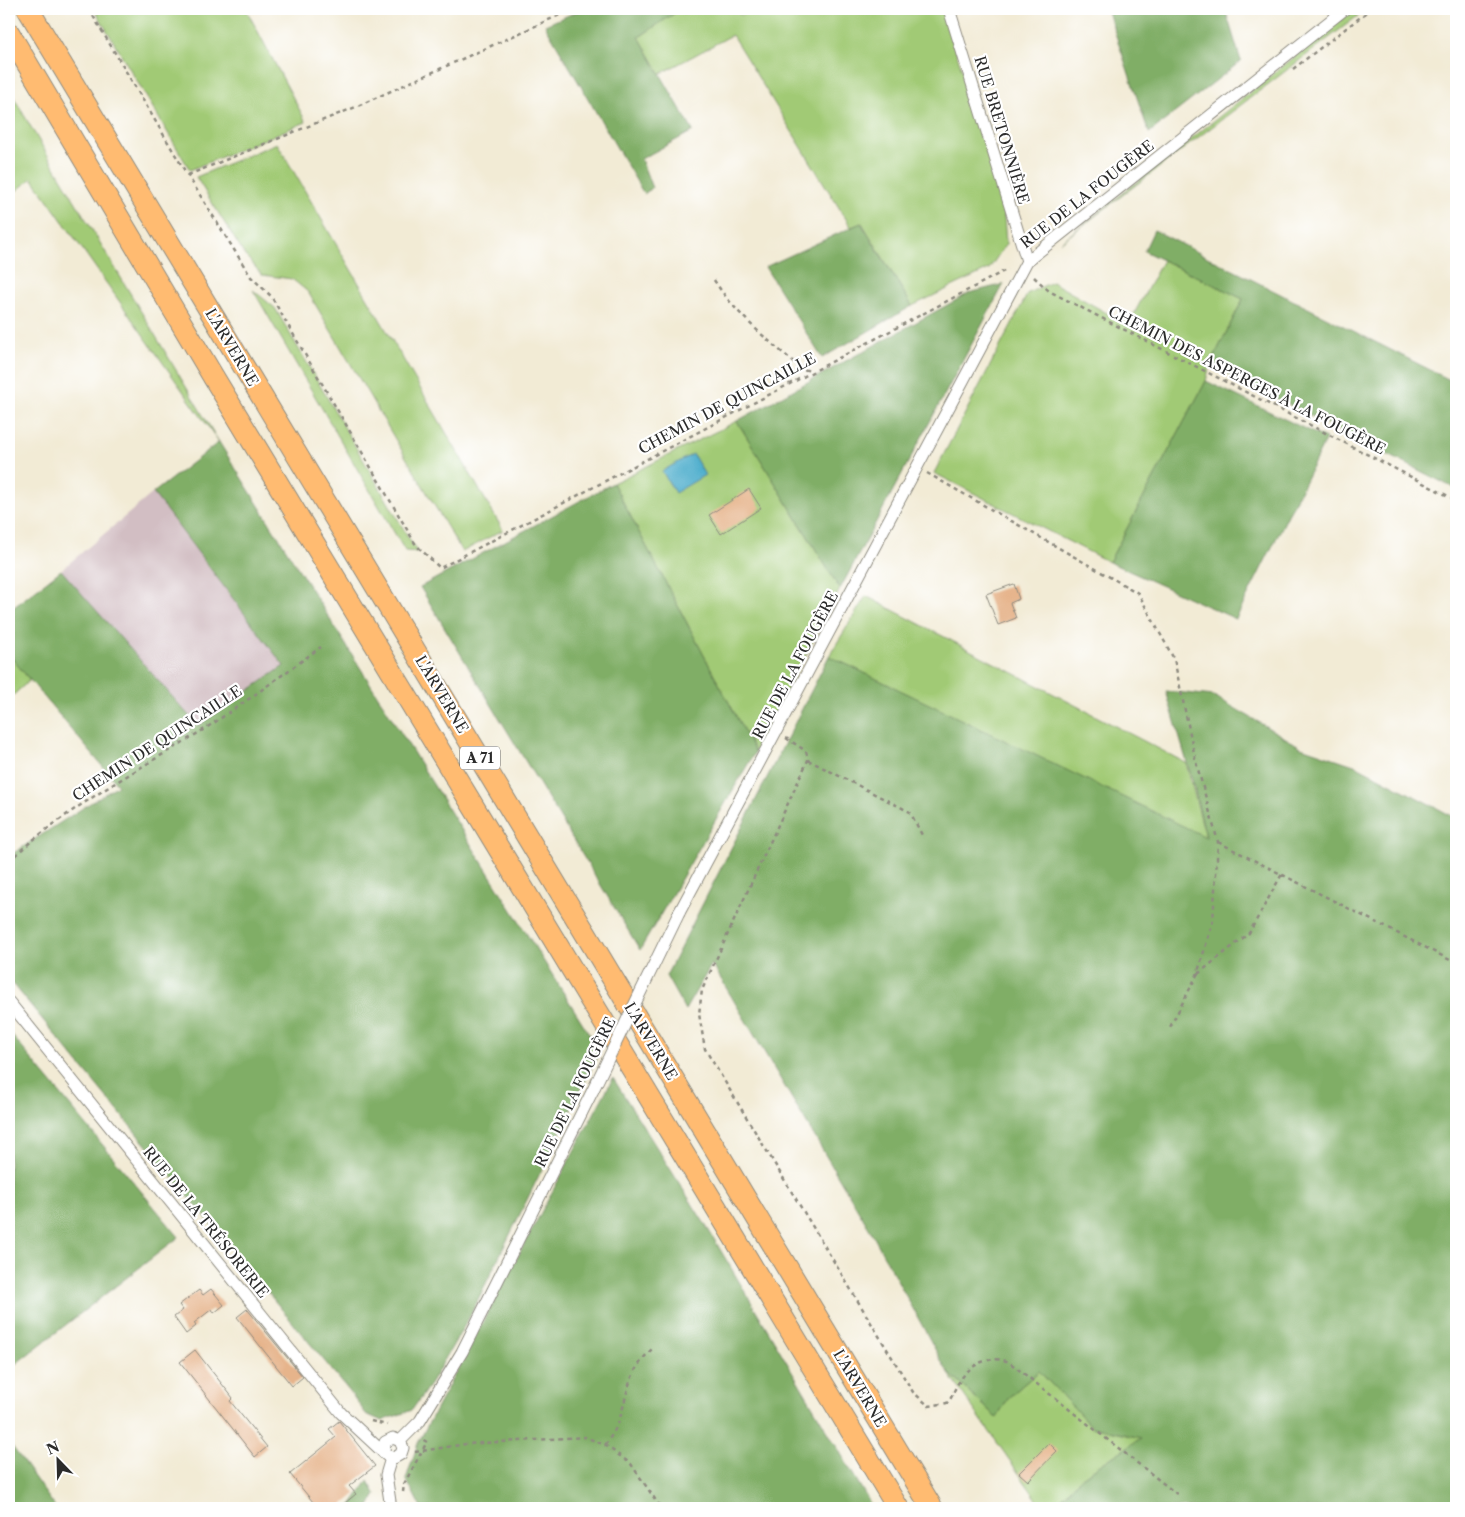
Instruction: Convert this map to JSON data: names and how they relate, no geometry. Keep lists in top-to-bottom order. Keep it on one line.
{"streets":{"highway":["L'ARVERNE","A 71"],"street":["RUE BRETONNIÈRE","RUE DE LA FOUGÈRE","RUE DE LA TRÉSORERIE"],"path":["CHEMIN DES ASPERGES À LA FOUGÈRE","CHEMIN DE QUINCAILLE"]},"crossings":[["RUE BRETONNIÈRE","RUE DE LA FOUGÈRE"],["RUE BRETONNIÈRE","CHEMIN DE QUINCAILLE"],["RUE DE LA FOUGÈRE","CHEMIN DE QUINCAILLE"],["RUE DE LA FOUGÈRE","RUE DE LA TRÉSORERIE"]],"north":"top left"}
